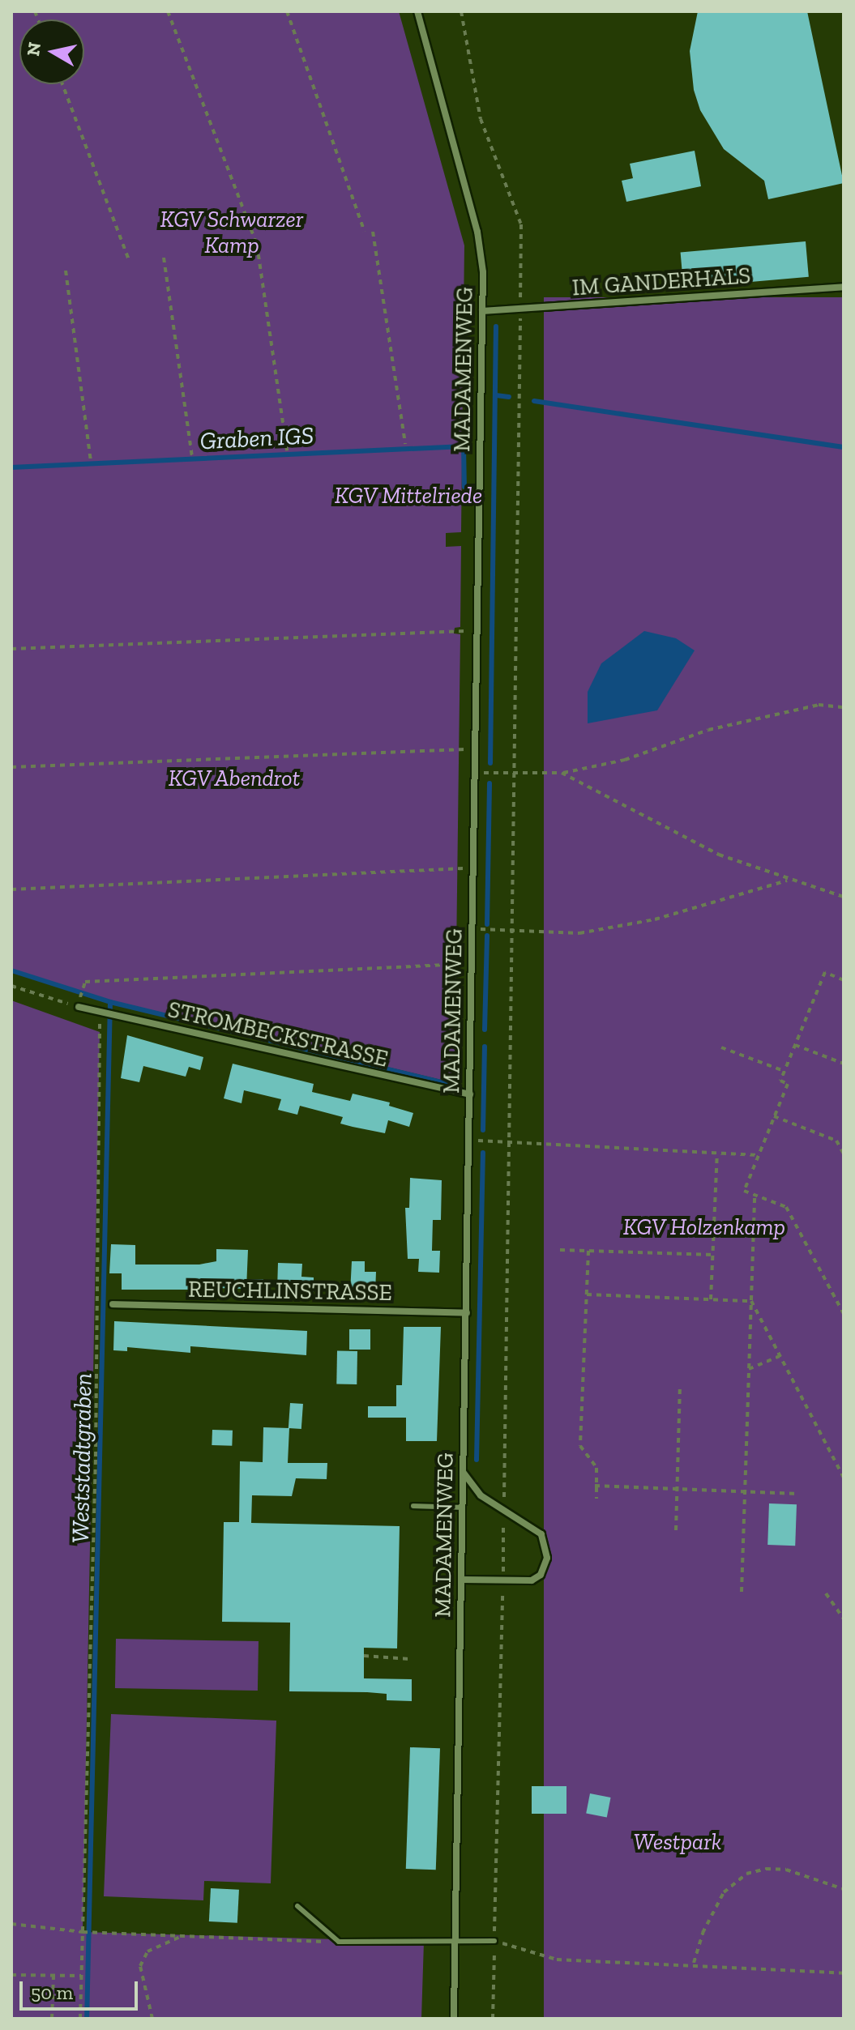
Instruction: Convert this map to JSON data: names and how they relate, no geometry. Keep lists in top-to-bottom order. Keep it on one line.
{"streets":{"street":["IM GANDERHALS","MADAMENWEG","STROMBECKSTRASSE","REUCHLINSTRASSE"]},"crossings":[["IM GANDERHALS","MADAMENWEG"],["MADAMENWEG","STROMBECKSTRASSE"],["MADAMENWEG","REUCHLINSTRASSE"]],"water":["Graben IGS","Weststadtgraben"],"parks":["KGV Schwarzer Kamp","KGV Mittelriede","KGV Abendrot","KGV Holzenkamp","Westpark"],"scale_bar":"50 m","north":"left"}
